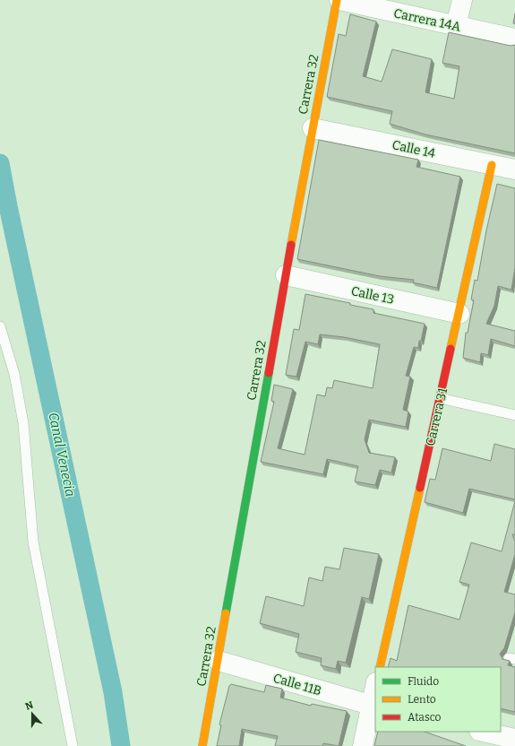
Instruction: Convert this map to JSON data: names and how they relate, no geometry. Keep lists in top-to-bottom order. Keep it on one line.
{"streets":{"street":["Carrera 14A","Carrera 32","Calle 14","Calle 13","Carrera 31","Calle 11B"]},"crossings":[["Carrera 14A","Carrera 32"],["Carrera 32","Calle 14"],["Carrera 32","Calle 13"],["Carrera 32","Calle 11B"],["Calle 14","Carrera 31"],["Calle 13","Carrera 31"]],"water":["Canal Venecia"],"legend":["Fluido","Lento","Atasco"],"north":"top"}
